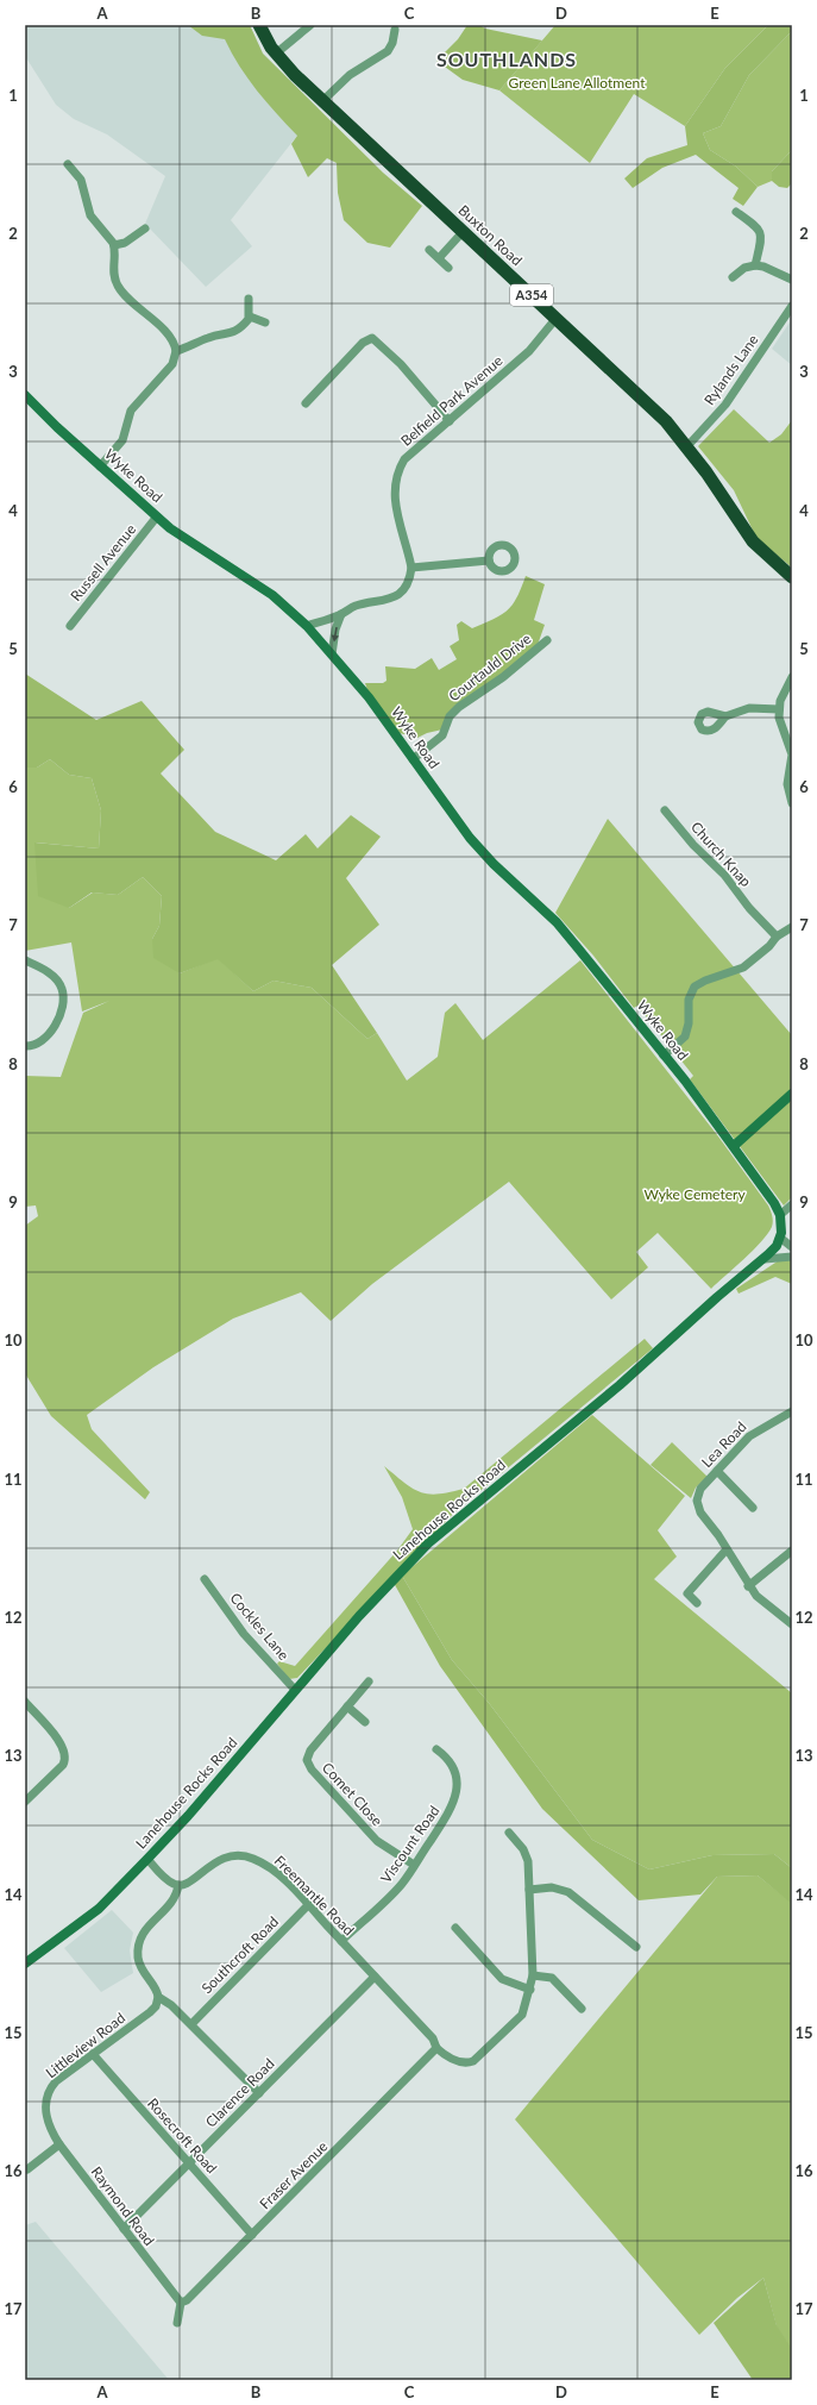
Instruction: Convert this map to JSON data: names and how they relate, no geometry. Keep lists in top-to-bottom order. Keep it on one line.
{"streets":{"highway":["Buxton Road","A354"],"main road":["Wyke Road","Lanehouse Rocks Road"],"street":["Rylands Lane","Belfield Park Avenue","Russell Avenue","Courtauld Drive","Church Knap","Lea Road","Cockles Lane","Comet Close","Viscount Road","Freemantle Road","Southcroft Road","Littleview Road","Clarence Road","Rosecroft Road","Fraser Avenue","Raymond Road"]},"crossings":[["Buxton Road","Rylands Lane"],["Buxton Road","Belfield Park Avenue"],["Wyke Road","Russell Avenue"],["Wyke Road","Courtauld Drive"],["Lanehouse Rocks Road","Cockles Lane"],["Comet Close","Viscount Road"],["Viscount Road","Freemantle Road"],["Freemantle Road","Southcroft Road"],["Freemantle Road","Clarence Road"],["Freemantle Road","Fraser Avenue"],["Littleview Road","Rosecroft Road"],["Littleview Road","Raymond Road"],["Clarence Road","Rosecroft Road"],["Clarence Road","Raymond Road"],["Rosecroft Road","Fraser Avenue"],["Fraser Avenue","Raymond Road"]],"districts":["SOUTHLANDS"],"parks":["Green Lane Allotment","Wyke Cemetery"],"grid":{"columns":["A","B","C","D","E"],"rows":["1","2","3","4","5","6","7","8","9","10","11","12","13","14","15","16","17"]}}
